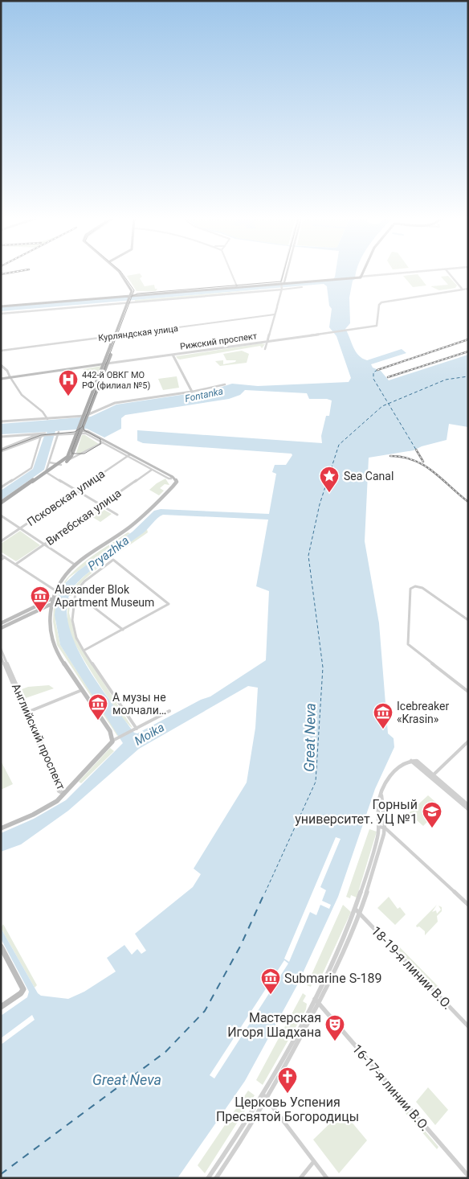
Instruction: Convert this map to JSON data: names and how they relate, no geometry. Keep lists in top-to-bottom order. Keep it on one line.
{"streets":{"main road":["Рижский проспект"],"street":["Курляндская улица","Псковская улица","Витебская улица","Английский проспект","18-19-я линии В.О.","16-17-я линии В.О."]},"water":["Fontanka","Pryazhka","Moika","Great Neva"],"places":{"hospital":["442-й ОВКГ МО РФ (филиал №5)"],"place":["Sea Canal"],"museum":["Alexander Blok Apartment Museum","А музы не молчали…","Icebreaker «Krasin»","Submarine S-189"],"school or university":["Горный университет. УЦ №1"],"theatre":["Мастерская Игоря Шадхана"],"church":["Церковь Успения Пресвятой Богородицы"]}}
